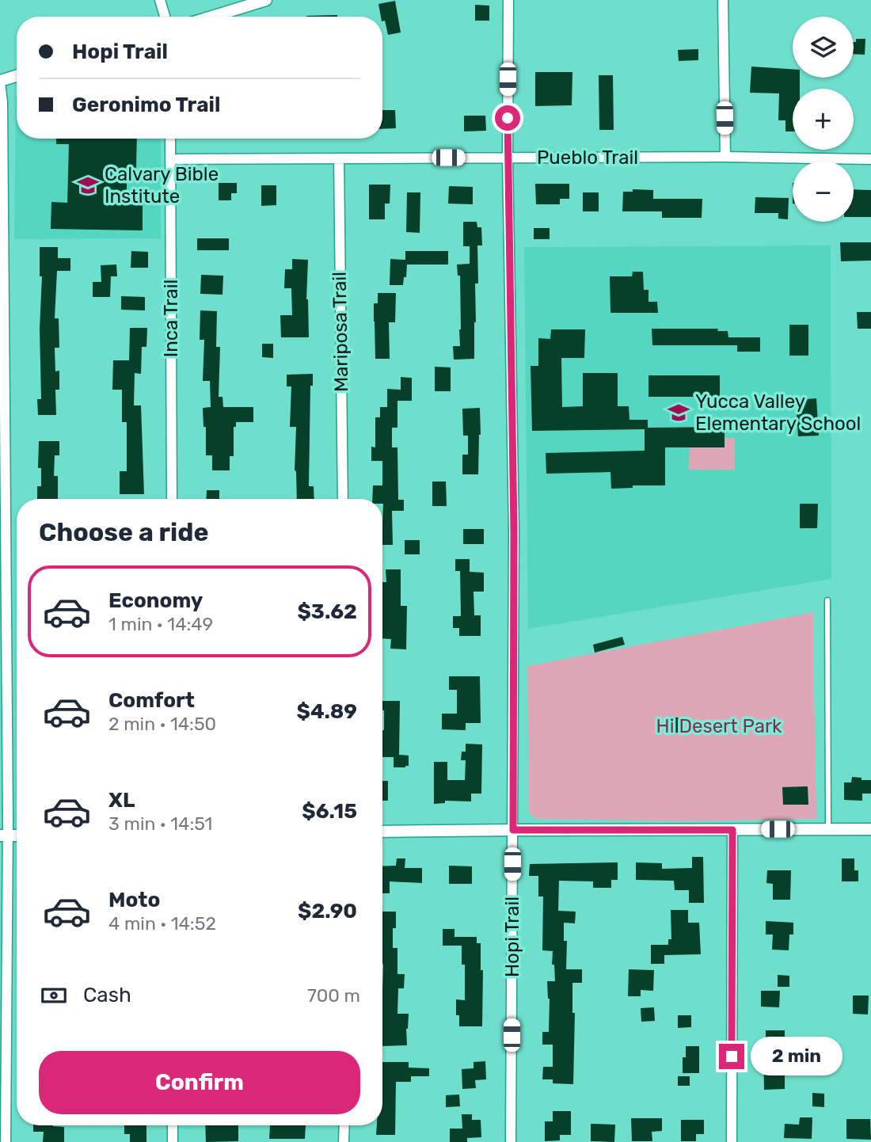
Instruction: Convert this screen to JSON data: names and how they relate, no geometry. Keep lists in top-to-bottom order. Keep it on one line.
{"streets":{"street":["Pueblo Trail","Inca Trail","Mariposa Trail","Hopi Trail"]},"crossings":[["Pueblo Trail","Inca Trail"],["Pueblo Trail","Mariposa Trail"],["Pueblo Trail","Hopi Trail"]],"parks":["Hi Desert Park"],"places":{"school or university":["Calvary Bible Institute","Yucca Valley Elementary School"]},"page":{"map_buttons":["+","−"],"banner":["Hopi Trail","Geronimo Trail"],"heading":"Choose a ride","list":[{"name":"Economy","note":"1 min · 14:49","value":"$3.62"},{"name":"Comfort","note":"2 min · 14:50","value":"$4.89"},{"name":"XL","note":"3 min · 14:51","value":"$6.15"},{"name":"Moto","note":"4 min · 14:52","value":"$2.90"}],"pay":["Cash","700 m"],"bubble":"2 min","buttons":"Confirm"}}
